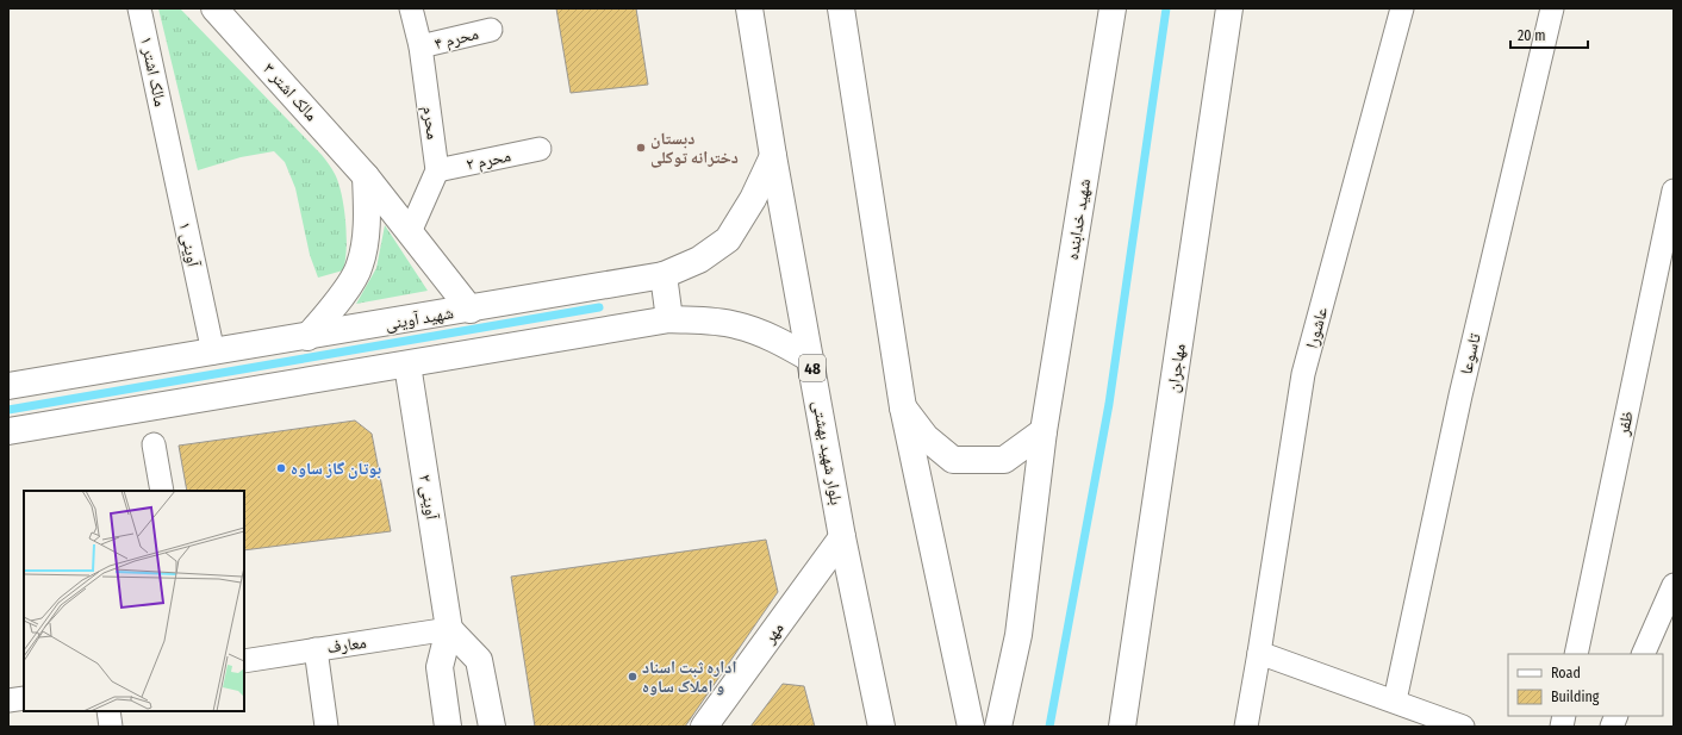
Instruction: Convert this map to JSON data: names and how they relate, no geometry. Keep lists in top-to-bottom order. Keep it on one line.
{"streets":{"main road":["مالک اشتر ۳","شهید خدابنده","شهید آوینی","48","مهاجران","بلوار شهید بهشتی","۲ آوینی","مهر"],"street":["محرم ۴","مالک اشتر ۱","محرم","محرم ۲","آوینی ۱","عاشورا","تاسوعا","ظفر","معارف"]},"crossings":[["محرم ۴","محرم"],["مالک اشتر ۱","آوینی ۱"],["مالک اشتر ۳","شهید آوینی"],["محرم","محرم ۲"],["آوینی ۱","شهید آوینی"],["شهید آوینی","بلوار شهید بهشتی"],["بلوار شهید بهشتی","مهر"],["۲ آوینی","معارف"]],"places":["دبستان دخترانه توکلی","بوتان گاز ساوه","اداره ثبت اسناد و املاک ساوه"],"legend":["Road","Building"],"scale_bar":"20 m"}
